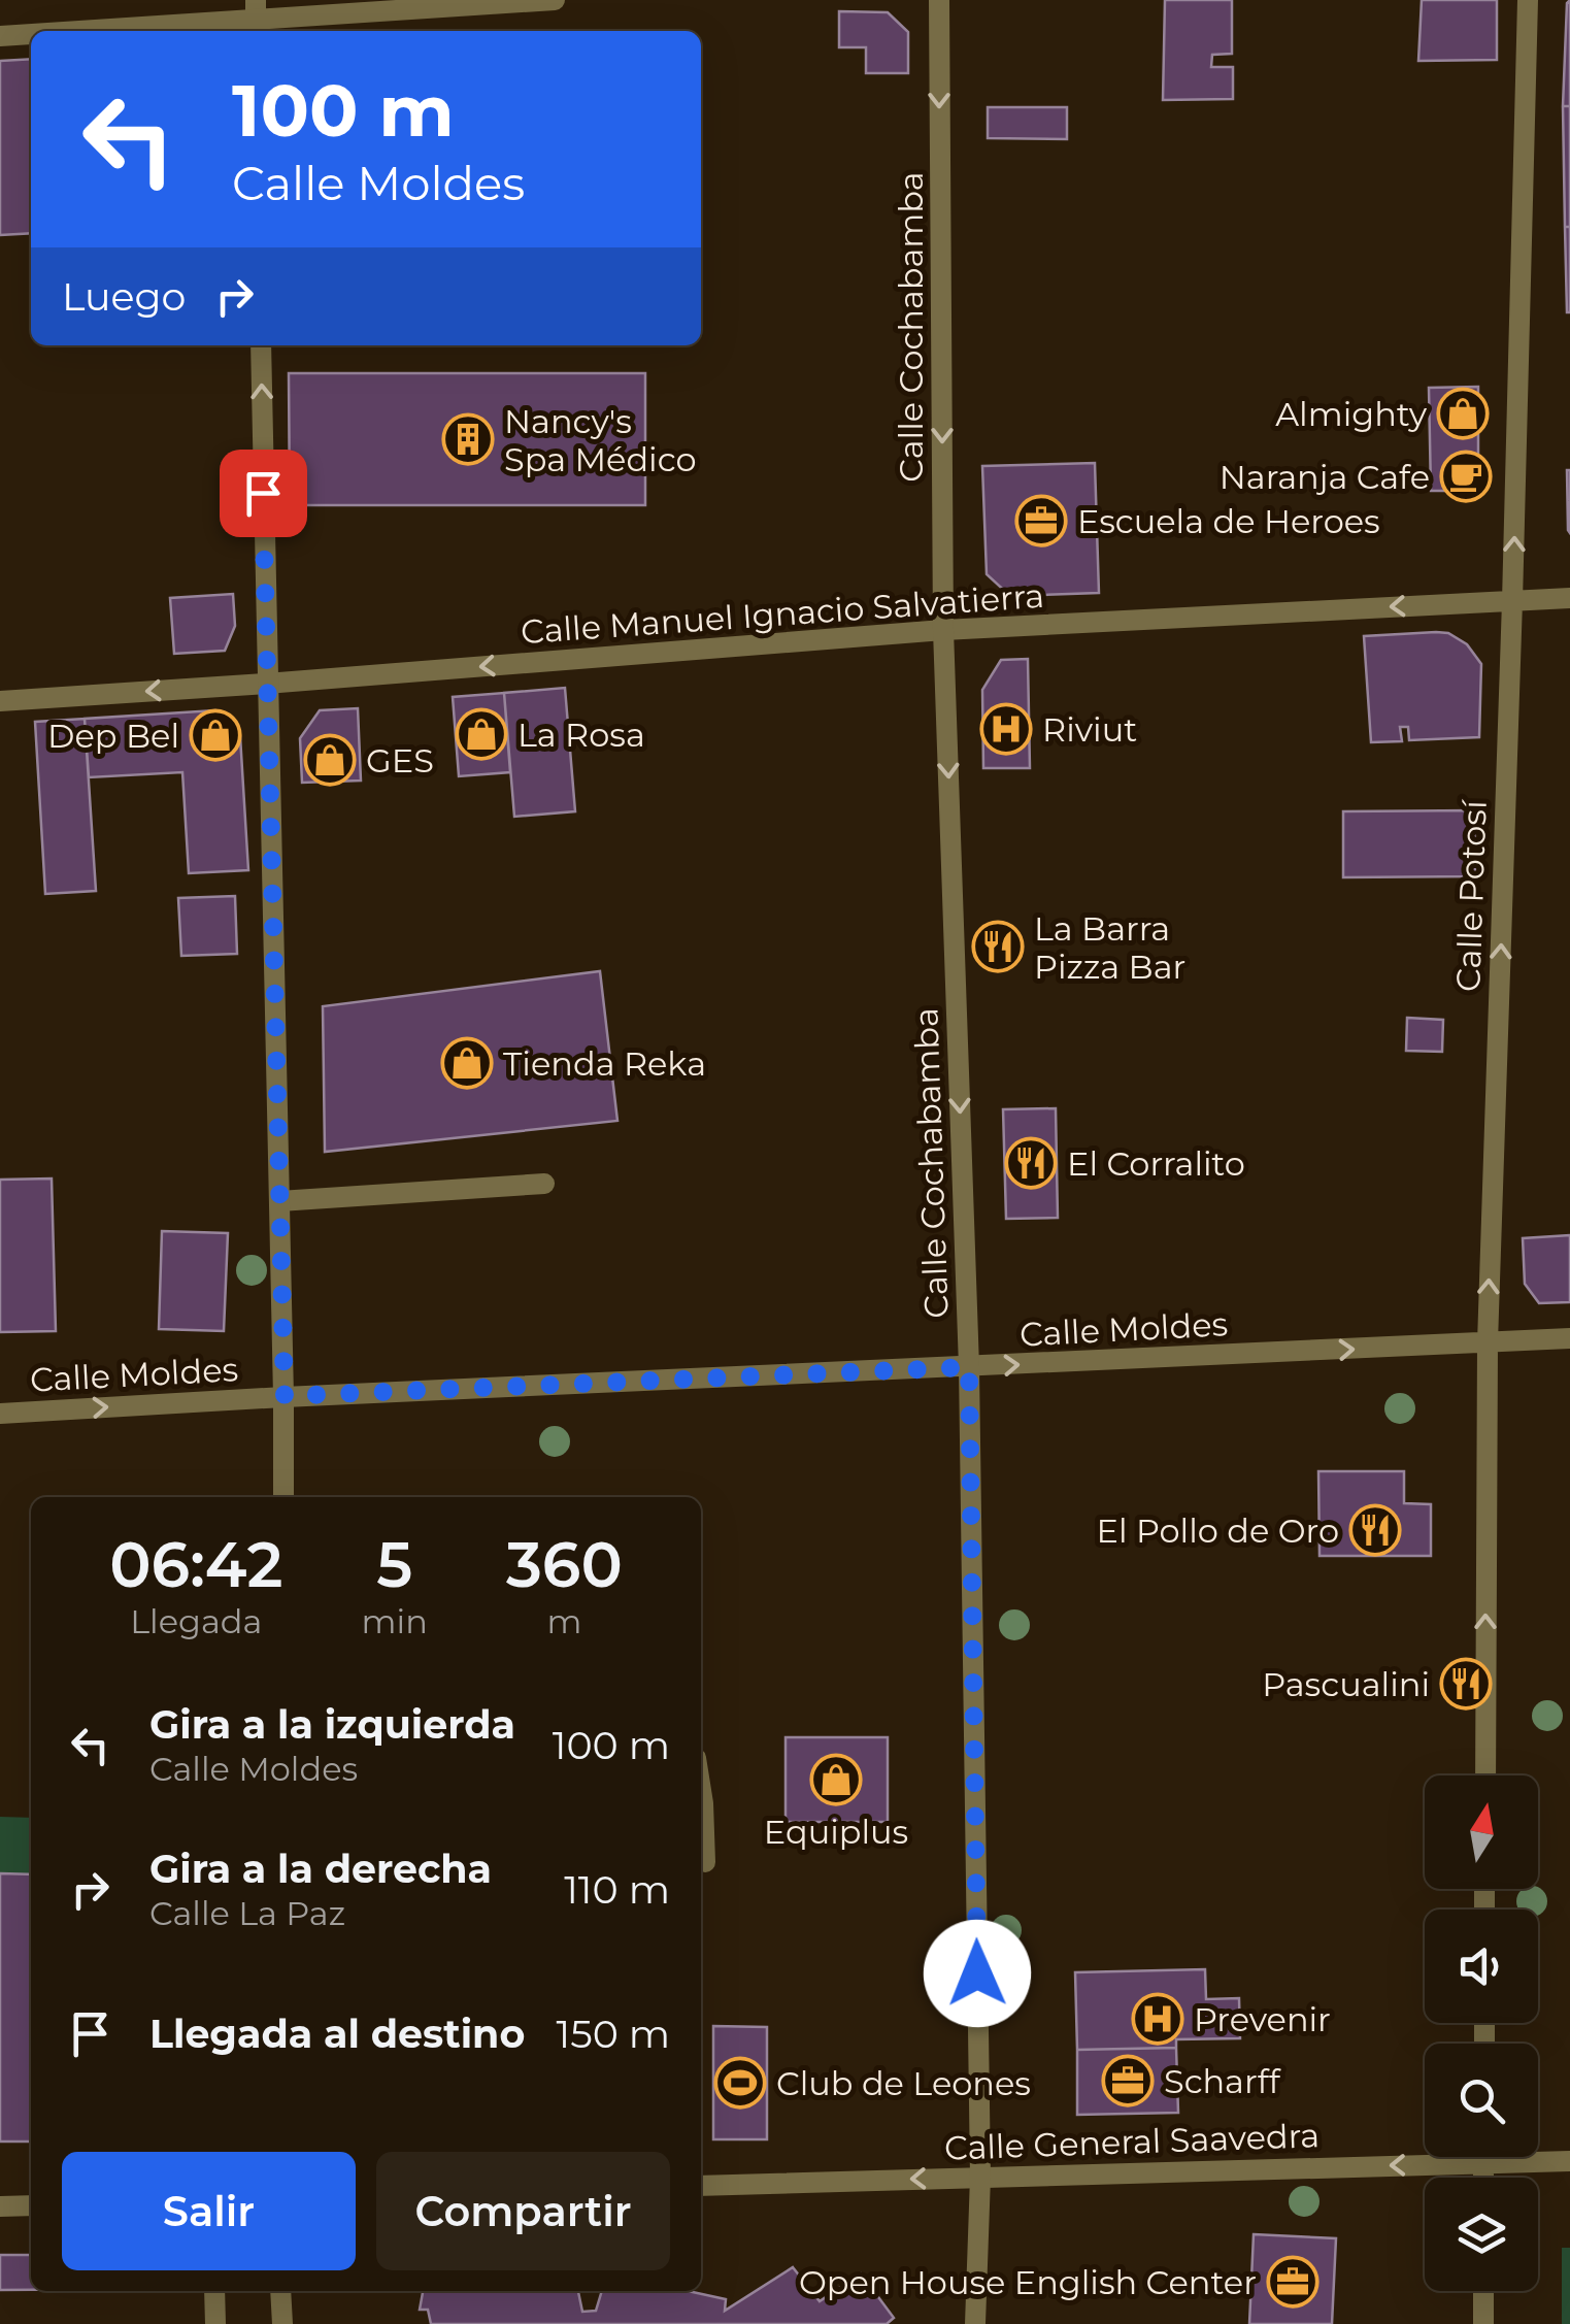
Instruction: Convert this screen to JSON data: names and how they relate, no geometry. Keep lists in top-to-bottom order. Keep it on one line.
{"streets":{"street":["Calle Cochabamba","Calle Manuel Ignacio Salvatierra","Calle Potosí","Calle Moldes","Calle General Saavedra"]},"crossings":[["Calle Cochabamba","Calle Manuel Ignacio Salvatierra"],["Calle Cochabamba","Calle Moldes"],["Calle Cochabamba","Calle General Saavedra"],["Calle Manuel Ignacio Salvatierra","Calle Potosí"],["Calle Potosí","Calle Moldes"]],"one_way":["Calle Cochabamba","Calle Manuel Ignacio Salvatierra","Calle Potosí","Calle Moldes","Calle General Saavedra"],"places":{"shop":["Almighty","La Rosa","Dep Bel","GES","Tienda Reka","Equiplus"],"building":["Nancy's Spa Médico"],"cafe":["Naranja Cafe"],"office":["Escuela de Heroes","Scharff","Open House English Center"],"hospital":["Riviut","Prevenir"],"restaurant":["La Barra Pizza Bar","El Corralito","El Pollo de Oro","Pascualini"],"sports":["Club de Leones"]},"north":"top","page":{"turn":["100 m","Calle Moldes"],"then":"Luego","eta":["06:42","Llegada","5","min","360","m"],"list":[{"name":"Gira a la izquierda","note":"Calle Moldes","value":"100 m"},{"name":"Gira a la derecha","note":"Calle La Paz","value":"110 m"},{"name":"Llegada al destino","value":"150 m"}],"buttons":["Salir","Compartir"]}}
